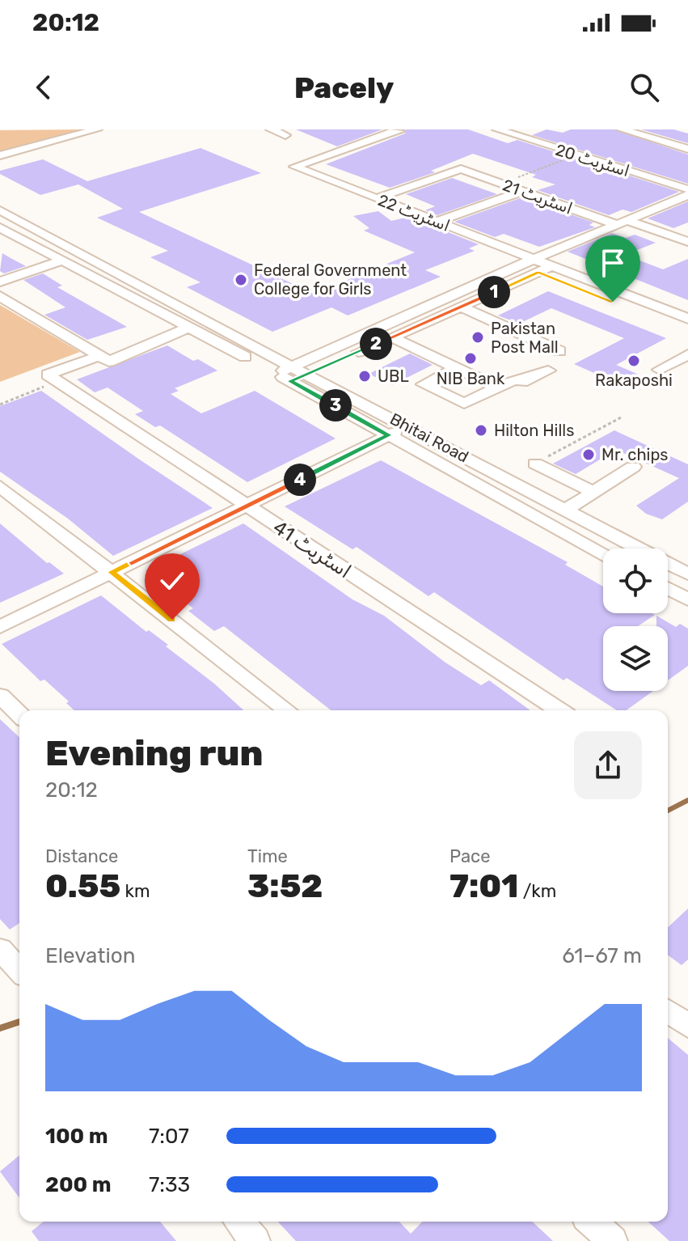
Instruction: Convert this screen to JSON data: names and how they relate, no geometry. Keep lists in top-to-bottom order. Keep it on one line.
{"streets":{"street":["اسٹریٹ 20","اسٹریٹ 21","اسٹریٹ 22","Bhitai Road","اسٹریٹ 41"]},"crossings":[["اسٹریٹ 21","اسٹریٹ 22"]],"places":["Federal Government College for Girls","Pakistan Post Mall","NIB Bank","Rakaposhi","UBL","Hilton Hills","Mr. chips"],"page":{"status":"20:12","header":"Pacely","pins":["1","2","3","4"],"heading":["Evening run","20:12"],"stats":[["Distance","0.55 km"],["Time","3:52"],["Pace","7:01 /km"]],"chart":["Elevation","61–67 m"],"list":[{"name":"100 m","note":"7:07"},{"name":"200 m","note":"7:33"}]}}
